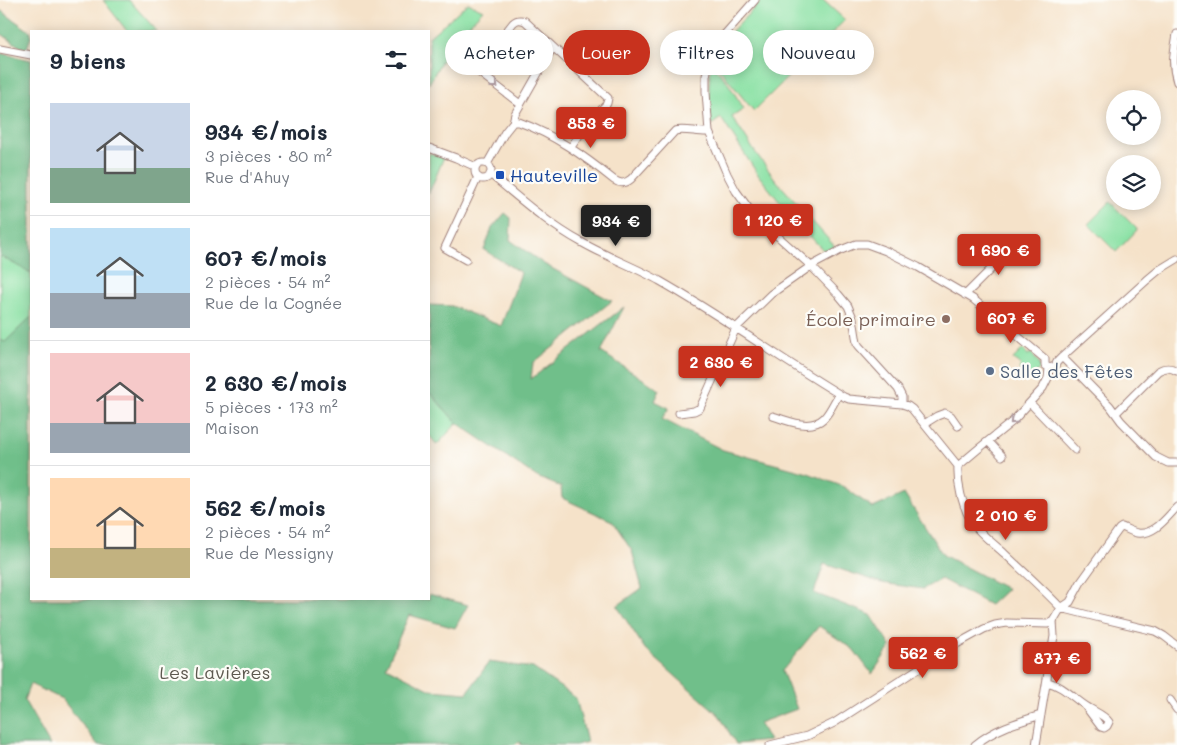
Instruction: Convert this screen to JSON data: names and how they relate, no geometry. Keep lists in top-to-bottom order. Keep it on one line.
{"parks":["Les Lavières"],"places":{"transit":["Hauteville"],"other":["École primaire","Salle des Fêtes"]},"page":{"chip":["Acheter","Louer","Filtres","Nouveau"],"heading":"9 biens","list":[{"name":"934 €/mois","note":"3 pièces · 80 m² · Rue d'Ahuy"},{"name":"607 €/mois","note":"2 pièces · 54 m² · Rue de la Cognée"},{"name":"2 630 €/mois","note":"5 pièces · 173 m² · Maison"},{"name":"562 €/mois","note":"2 pièces · 54 m² · Rue de Messigny"}],"price":["853 €","1 120 €","934 €","1 690 €","607 €","2 630 €","2 010 €","562 €","877 €"]}}
